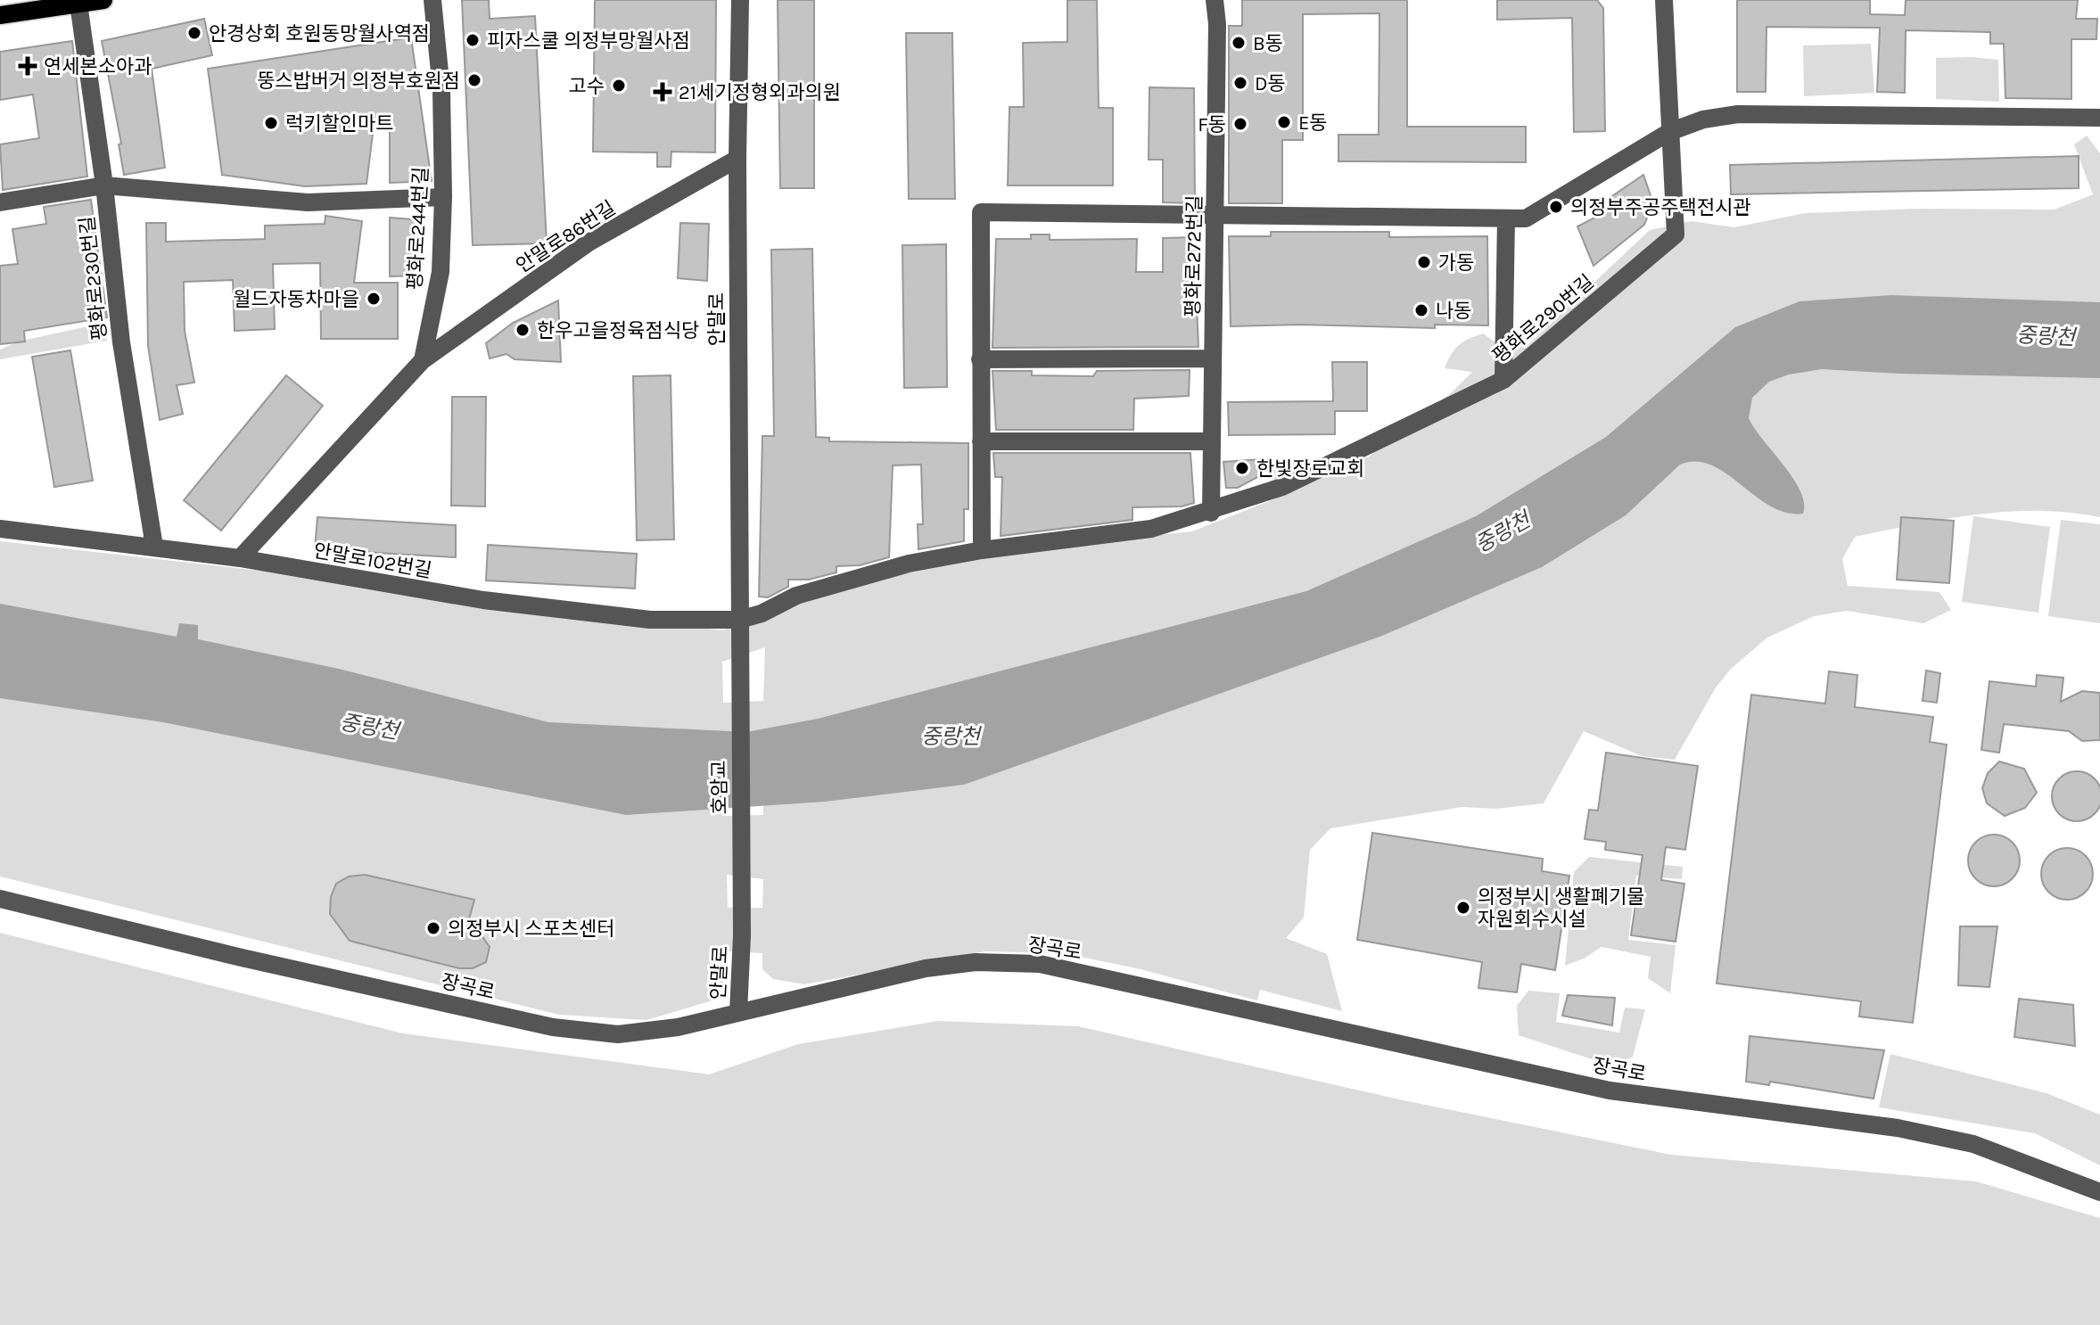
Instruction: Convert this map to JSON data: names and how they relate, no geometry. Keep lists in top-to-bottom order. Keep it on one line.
{"streets":{"street":["평화로244번길","안말로86번길","평화로272번길","평화로230번길","평화로290번길","안말로","안말로102번길","호암교","장곡로"]},"crossings":[["평화로244번길","안말로86번길"],["안말로86번길","안말로"],["평화로272번길","평화로290번길"],["평화로230번길","안말로102번길"],["평화로290번길","안말로102번길"],["안말로","안말로102번길"],["안말로","호암교"],["안말로","장곡로"]],"water":["중랑천"],"places":{"other":["안경상회 호원동망월사역점","피자스쿨 의정부망월사점","B동","뚱스밥버거 의정부호원점","D동","고수","E동","럭키할인마트","F동","의정부주공주택전시관","가동","월드자동차마을","나동","한우고을정육점식당","한빛장로교회","의정부시 생활폐기물 자원회수시설","의정부시 스포츠센터"],"health":["연세본소아과","21세기정형외과의원"]}}
